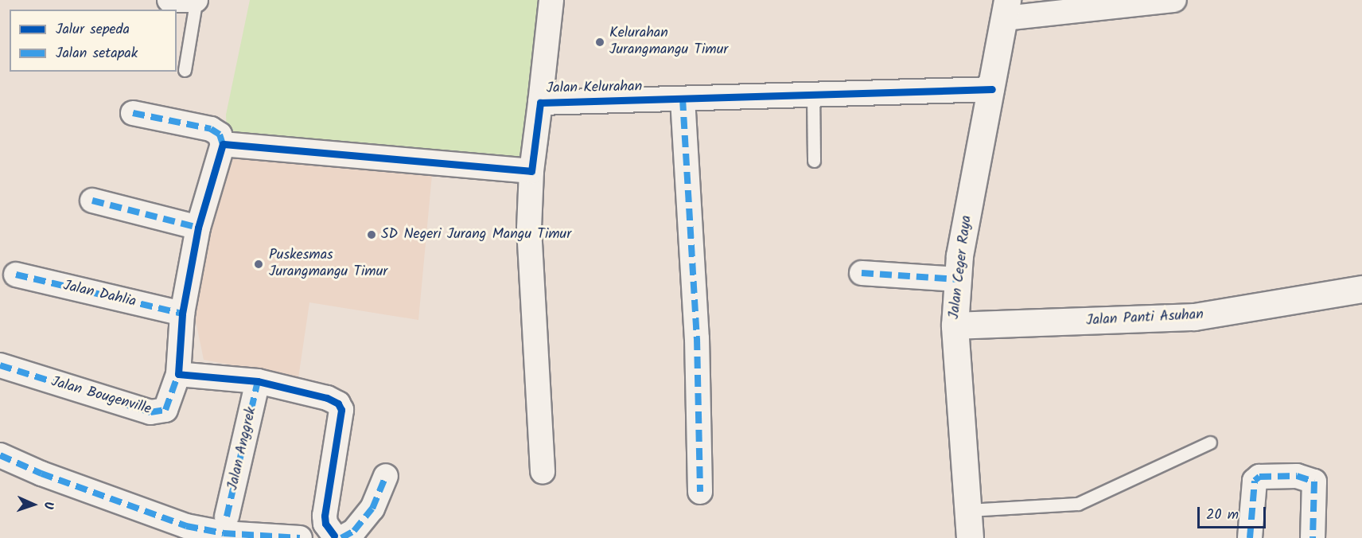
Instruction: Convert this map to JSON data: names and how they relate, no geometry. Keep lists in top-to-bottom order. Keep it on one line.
{"streets":{"main road":["Jalan Ceger Raya","Jalan Panti Asuhan"],"street":["Jalan Kelurahan","Jalan Dahlia","Jalan Bougenville","Jalan Anggrek"]},"crossings":[["Jalan Kelurahan","Jalan Ceger Raya"],["Jalan Ceger Raya","Jalan Panti Asuhan"]],"places":["Kelurahan Jurangmangu Timur","SD Negeri Jurang Mangu Timur","Puskesmas Jurangmangu Timur"],"legend":["Jalur sepeda","Jalan setapak"],"scale_bar":"20 m","north":"right"}
